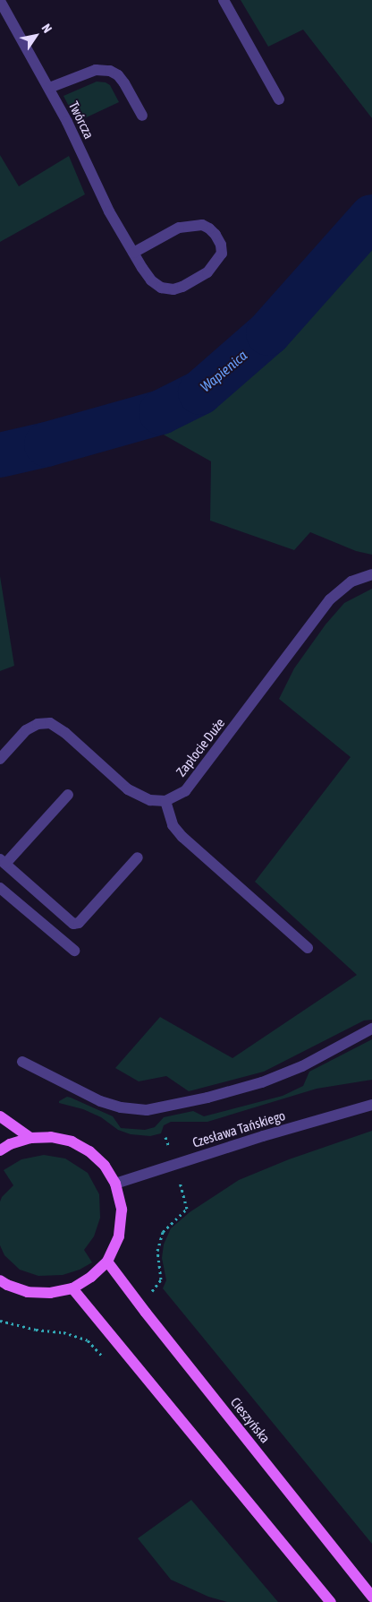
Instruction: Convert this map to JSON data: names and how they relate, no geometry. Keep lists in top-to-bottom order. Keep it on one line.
{"streets":{"main road":["Cieszyńska"],"street":["Twórcza","Zapłocie Duże","Czesława Tańskiego"]},"water":["Wapienica"],"north":"top right"}
